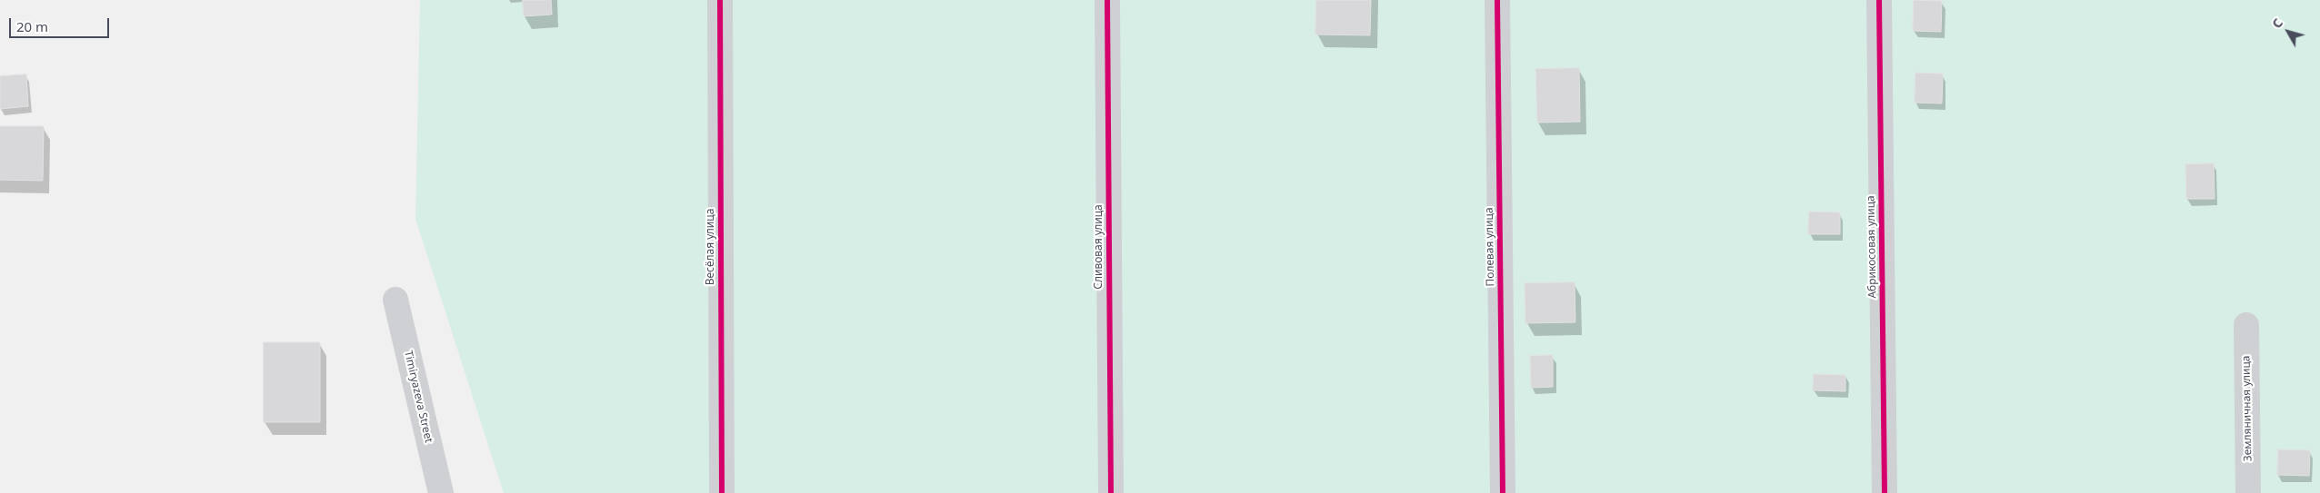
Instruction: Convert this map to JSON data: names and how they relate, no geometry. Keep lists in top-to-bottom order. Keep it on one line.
{"streets":{"street":["Весёлая улица","Сливовая улица","Полевая улица","Абрикосовая улица","Timiryazeva Street","Земляничная улица"]},"scale_bar":"20 m","north":"top left"}
